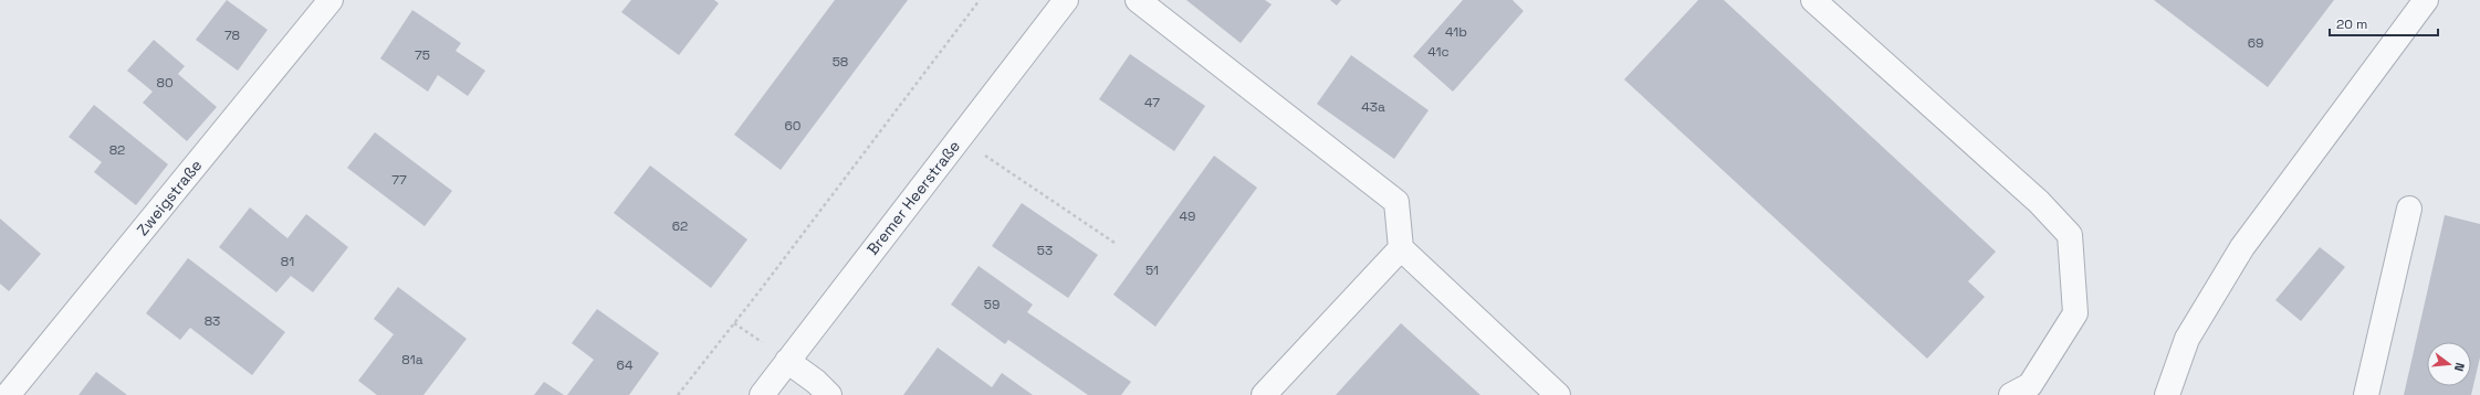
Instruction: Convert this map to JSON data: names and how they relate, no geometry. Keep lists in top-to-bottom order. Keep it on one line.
{"streets":{"street":["Zweigstraße","Bremer Heerstraße"]},"house_numbers":["41b","78","69","41c","75","58","80","47","43a","60","82","77","49","62","53","81","51","59","83","81a","64"],"scale_bar":"20 m","north":"right"}
